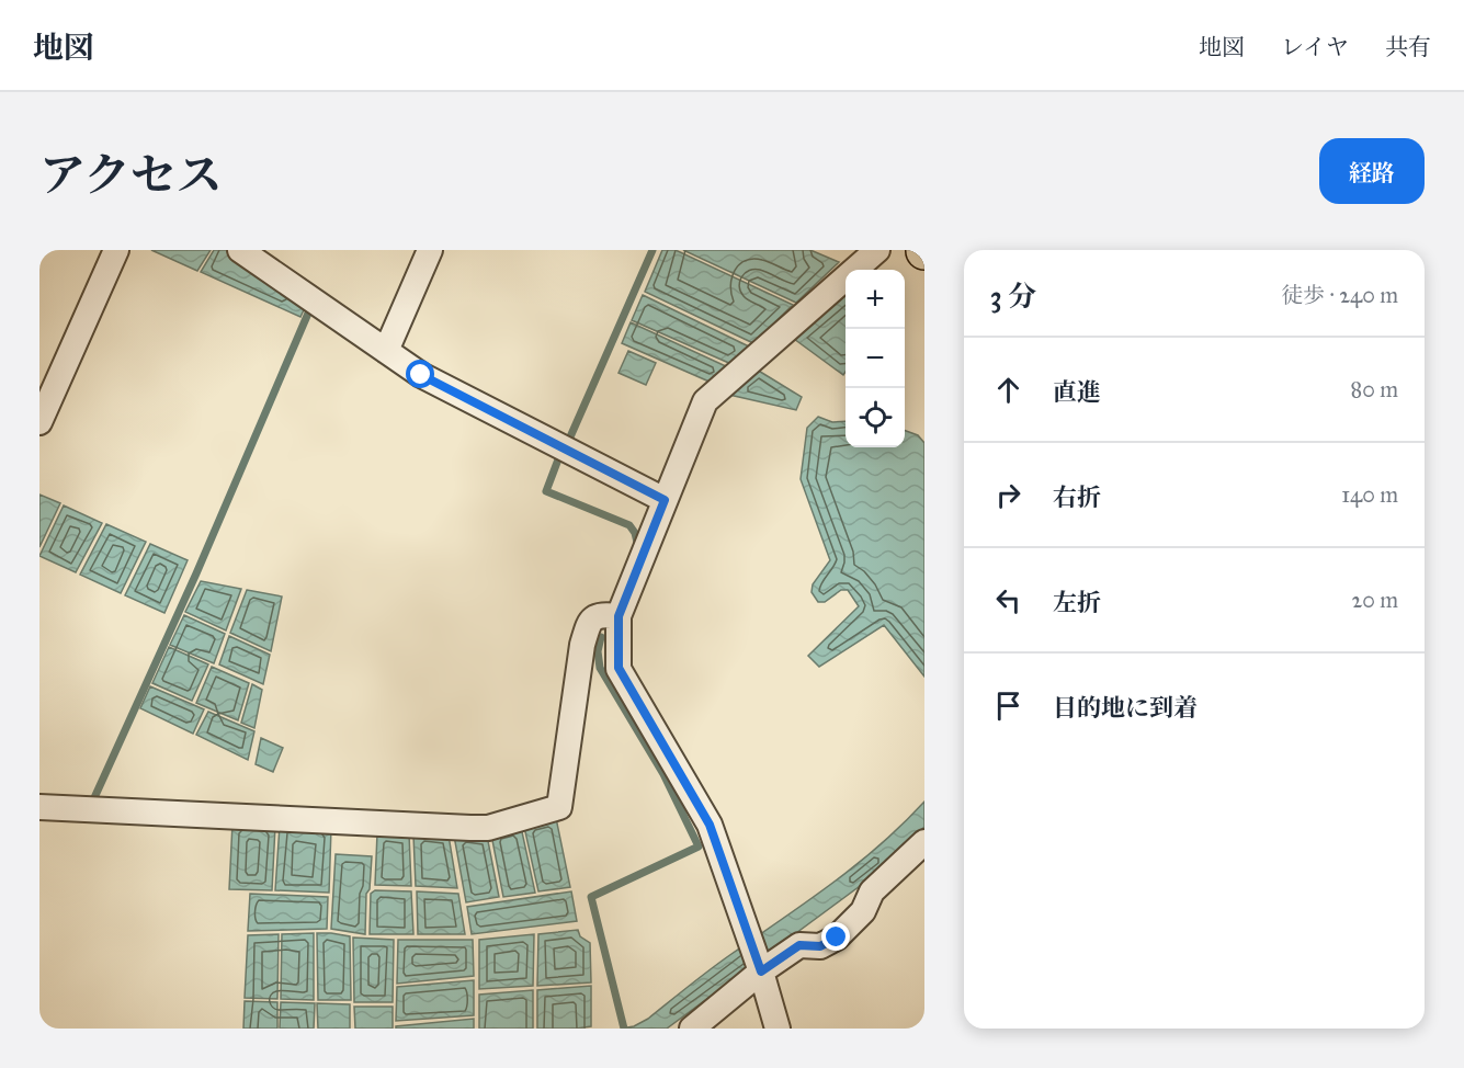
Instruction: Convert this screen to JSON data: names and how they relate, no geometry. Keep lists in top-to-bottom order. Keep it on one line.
{"page":{"header":"地図","nav":["地図","レイヤ","共有"],"title":"アクセス","buttons":"経路","heading":["3 分","徒歩 · 240 m"],"map_buttons":["+","−"],"list":[["直進","80 m"],["右折","140 m"],["左折","20 m"],"目的地に到着"]}}
